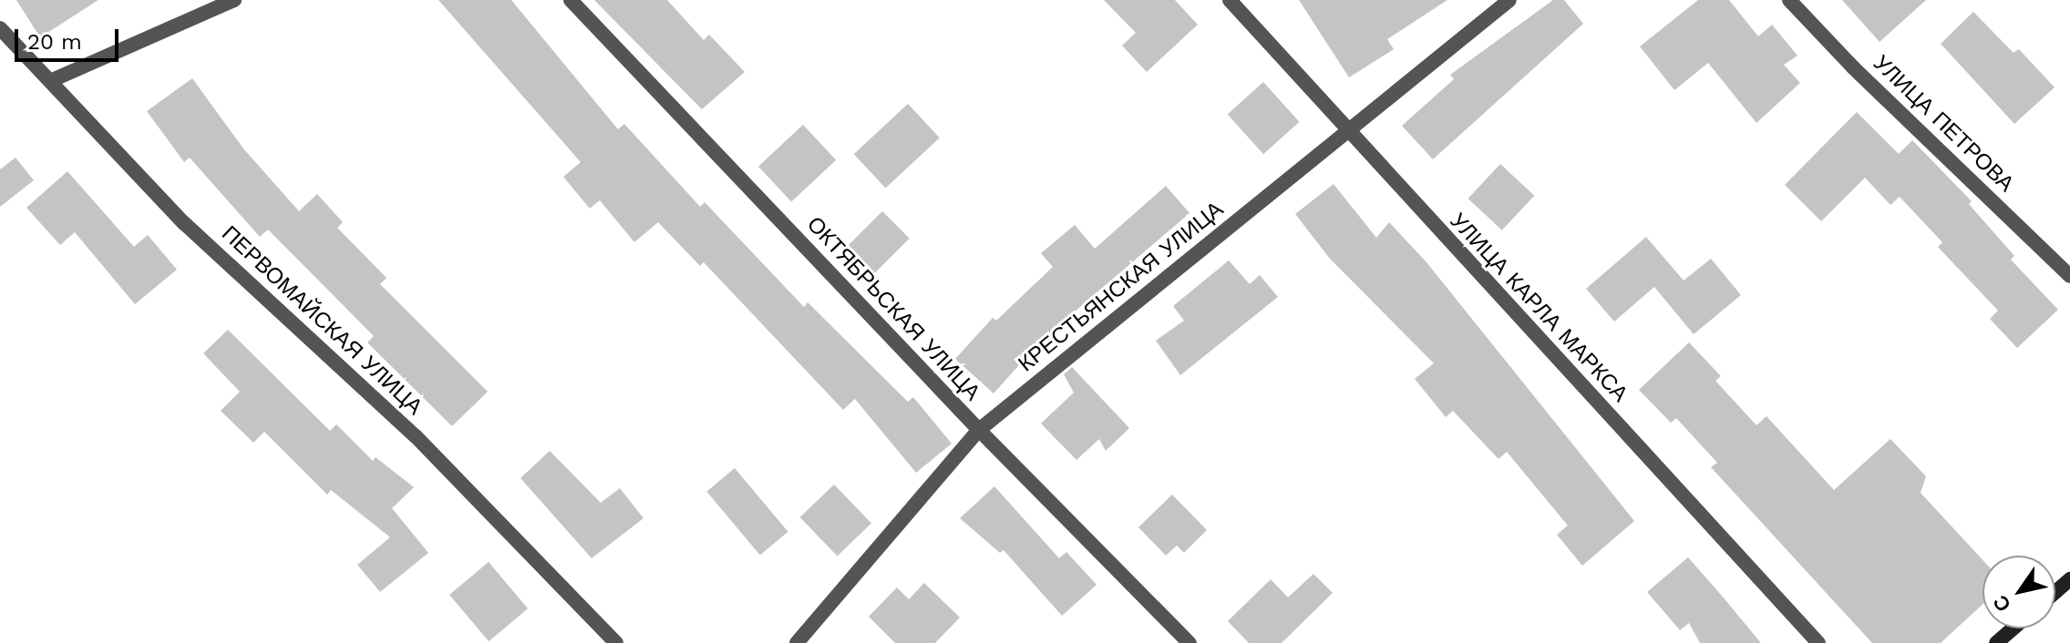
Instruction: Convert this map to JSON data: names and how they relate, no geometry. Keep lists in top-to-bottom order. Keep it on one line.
{"streets":{"street":["УЛИЦА ПЕТРОВА","КРЕСТЬЯНСКАЯ УЛИЦА","УЛИЦА КАРЛА МАРКСА","ОКТЯБРЬСКАЯ УЛИЦА","ПЕРВОМАЙСКАЯ УЛИЦА"]},"crossings":[["КРЕСТЬЯНСКАЯ УЛИЦА","УЛИЦА КАРЛА МАРКСА"],["КРЕСТЬЯНСКАЯ УЛИЦА","ОКТЯБРЬСКАЯ УЛИЦА"]],"scale_bar":"20 m","north":"bottom left"}
